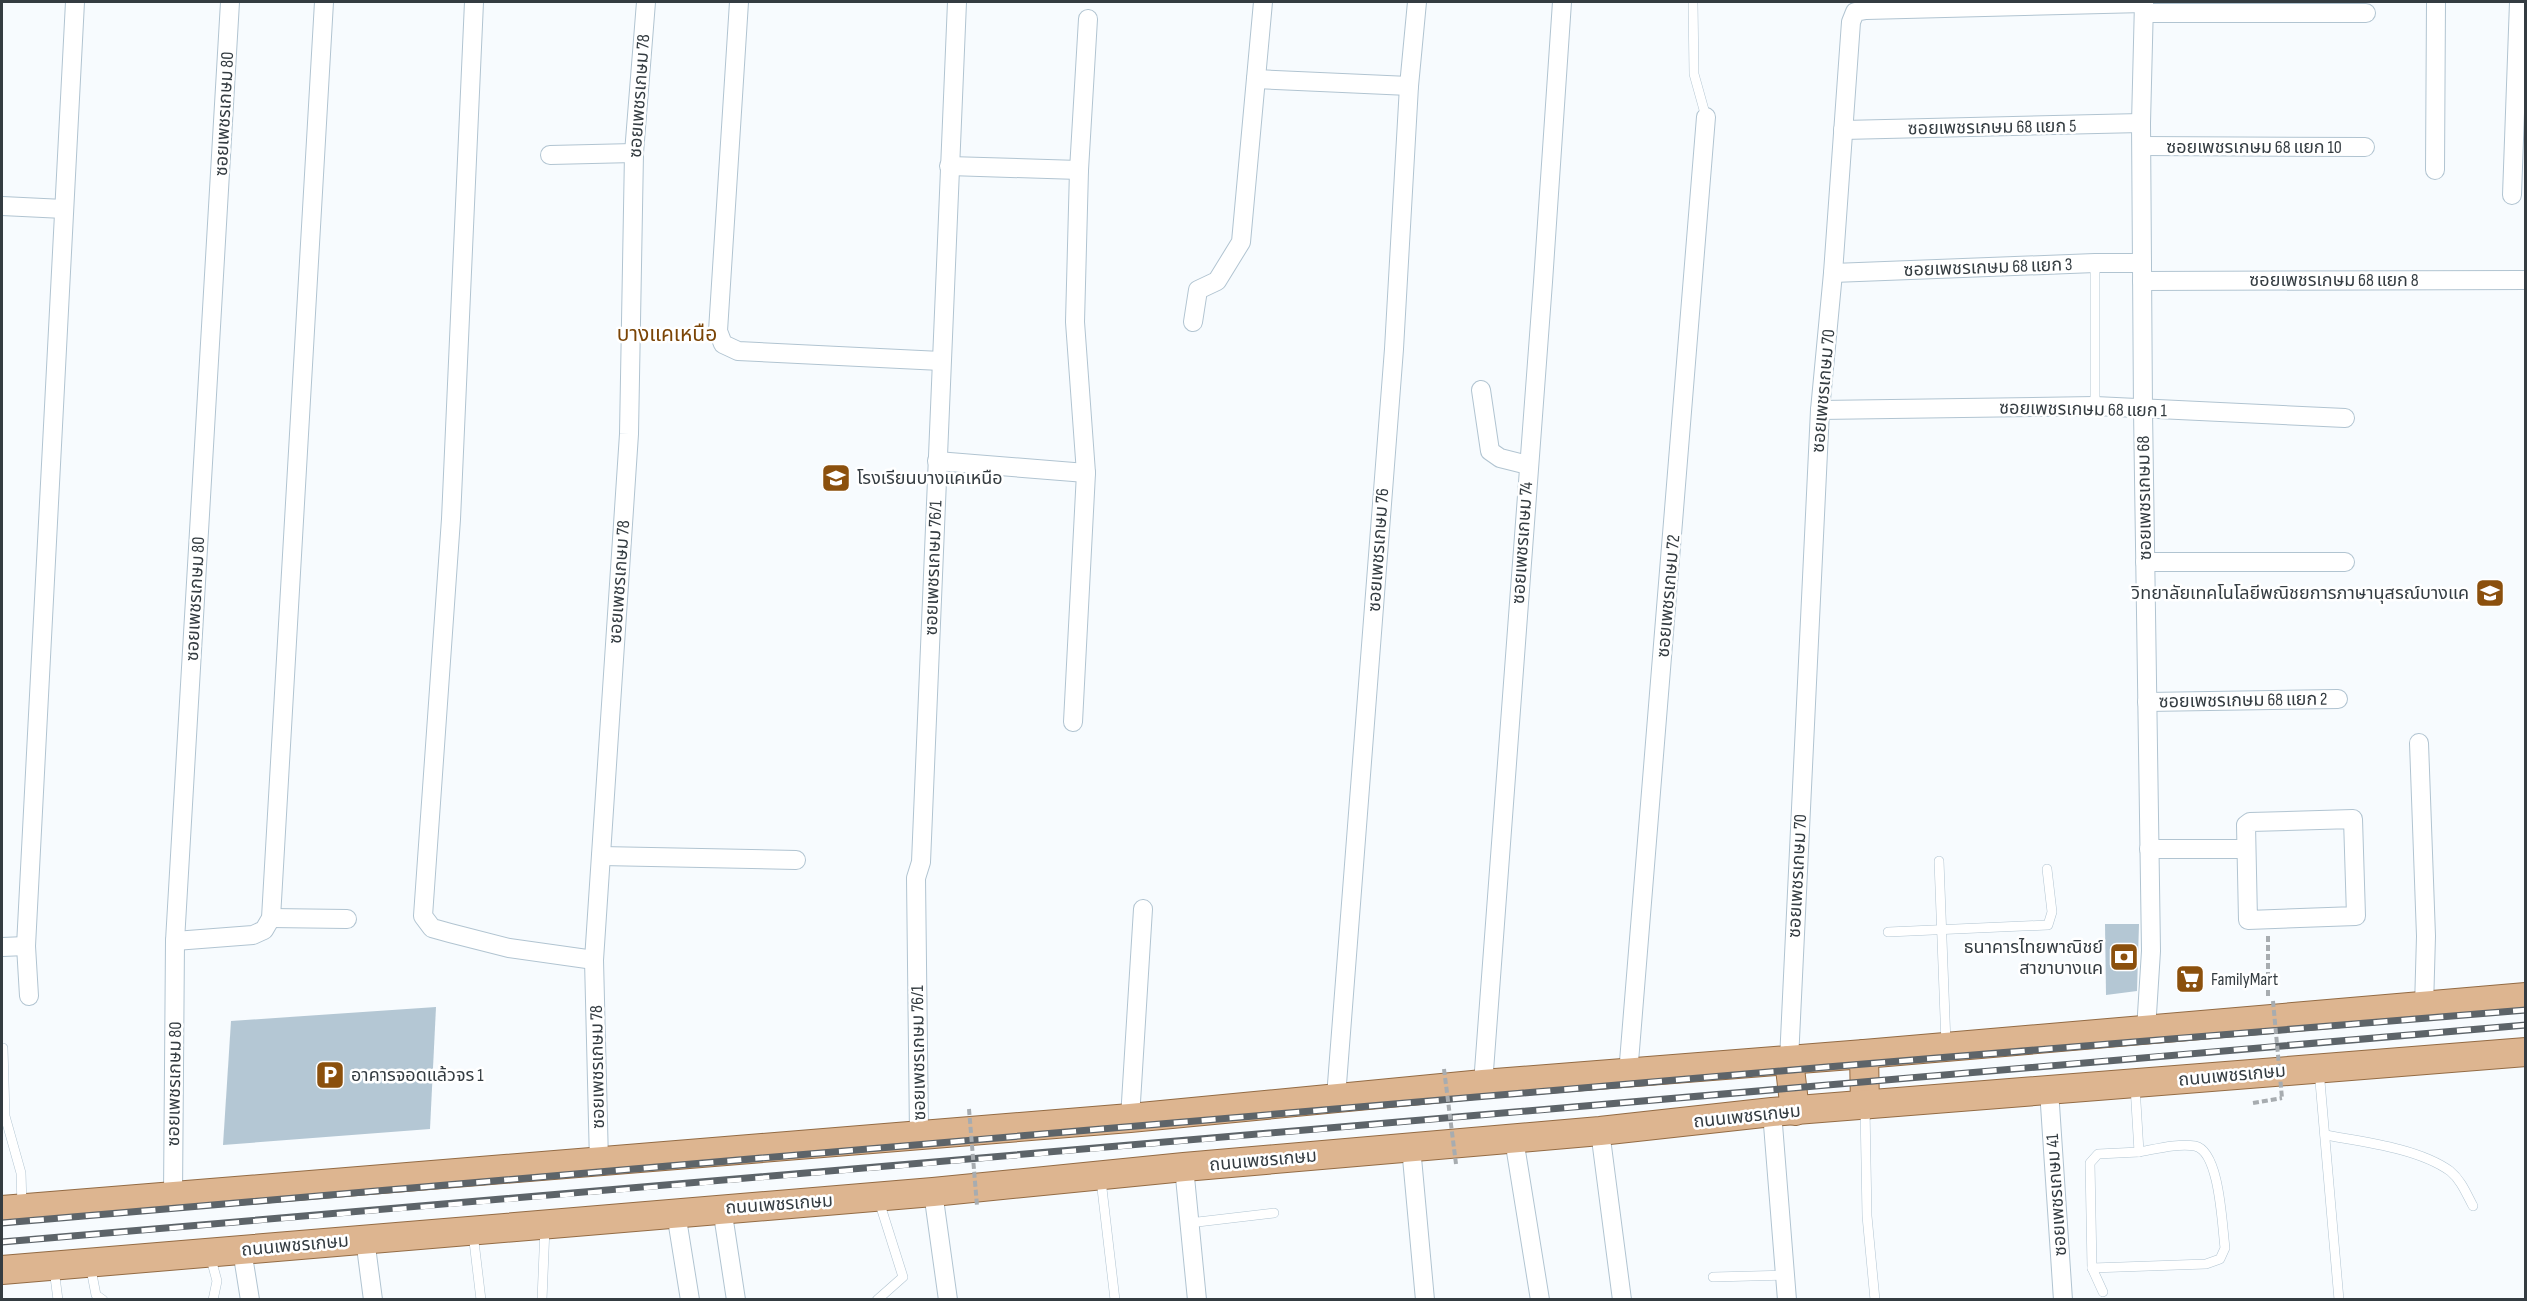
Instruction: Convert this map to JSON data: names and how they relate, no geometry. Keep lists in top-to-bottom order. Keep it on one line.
{"streets":{"main road":["ถนนเพชรเกษม"],"street":["ซอยเพชรเกษม 78","ซอยเพชรเกษม 80","ซอยเพชรเกษม 68 แยก 5","ซอยเพชรเกษม 68 แยก 10","ซอยเพชรเกษม 68 แยก 3","ซอยเพชรเกษม 68 แยก 8","ซอยเพชรเกษม 70","ซอยเพชรเกษม 68 แยก 1","ซอยเพชรเกษม 68","ซอยเพชรเกษม 74","ซอยเพชรเกษม 76","ซอยเพชรเกษม 76/1","ซอยเพชรเกษม 72","ซอยเพชรเกษม 68 แยก 2","ซอยเพชรเกษม 41"]},"crossings":[["ซอยเพชรเกษม 68 แยก 5","ซอยเพชรเกษม 70"],["ซอยเพชรเกษม 68 แยก 5","ซอยเพชรเกษม 68"],["ซอยเพชรเกษม 68 แยก 10","ซอยเพชรเกษม 68"],["ซอยเพชรเกษม 68 แยก 3","ซอยเพชรเกษม 68 แยก 8"],["ซอยเพชรเกษม 68 แยก 3","ซอยเพชรเกษม 70"],["ซอยเพชรเกษม 68 แยก 3","ซอยเพชรเกษม 68"],["ซอยเพชรเกษม 68 แยก 8","ซอยเพชรเกษม 68"],["ซอยเพชรเกษม 70","ซอยเพชรเกษม 68 แยก 1"],["ซอยเพชรเกษม 70","ซอยเพชรเกษม 68"],["ซอยเพชรเกษม 68 แยก 1","ซอยเพชรเกษม 68"],["ซอยเพชรเกษม 68","ซอยเพชรเกษม 68 แยก 2"],["ถนนเพชรเกษม","ซอยเพชรเกษม 41"]],"districts":["บางแคเหนือ"],"places":{"school or university":["โรงเรียนบางแคเหนือ","วิทยาลัยเทคโนโลยีพณิชยการภาษานุสรณ์บางแค"],"bank":["ธนาคารไทยพาณิชย์ สาขาบางแค"],"supermarket":["FamilyMart"],"parking":["อาคารจอดแล้วจร 1"]}}
